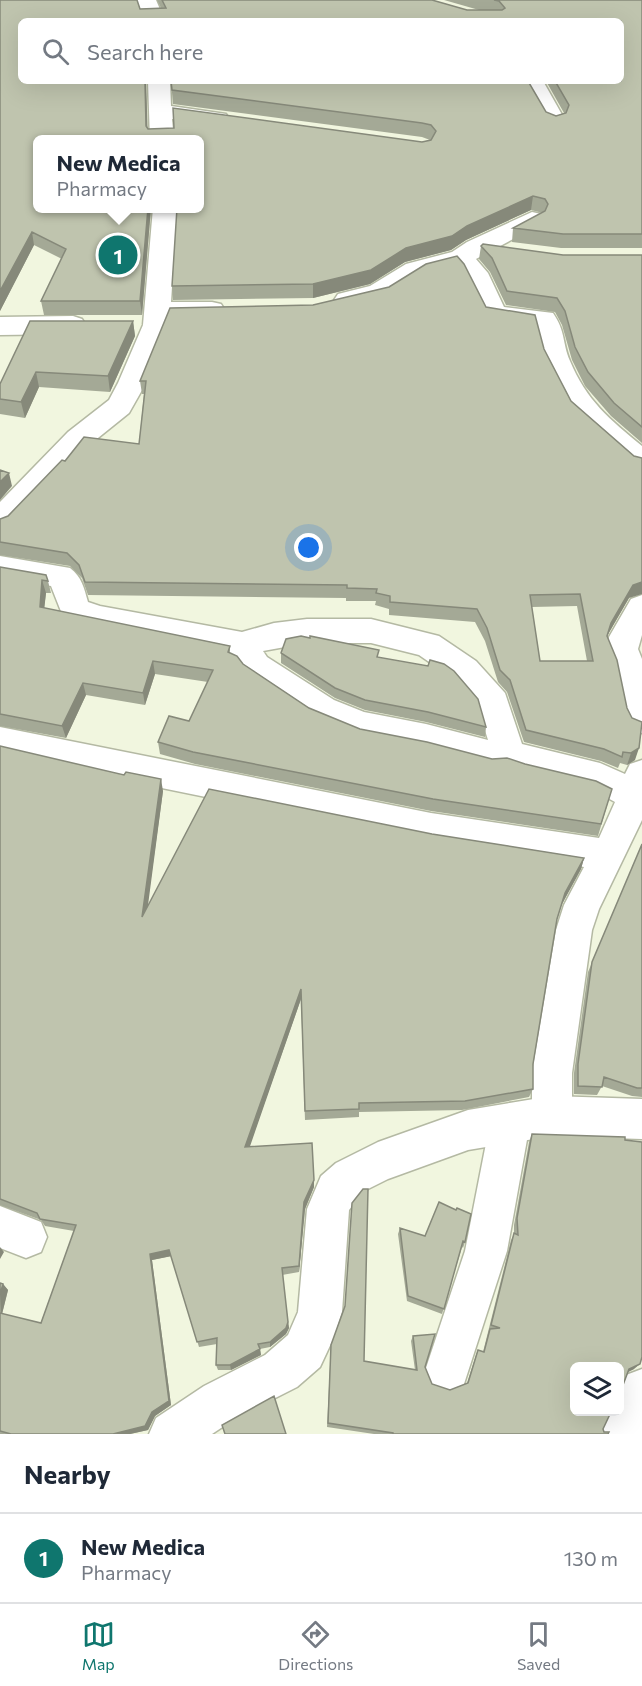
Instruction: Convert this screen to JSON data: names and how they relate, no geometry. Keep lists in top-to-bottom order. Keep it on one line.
{"page":{"search":"Search here","popup":["New Medica","Pharmacy"],"pins":"1","heading":"Nearby","list":[{"mark":"1","name":"New Medica","note":"Pharmacy","value":"130 m"}],"nav":["Map","Directions","Saved"]}}
